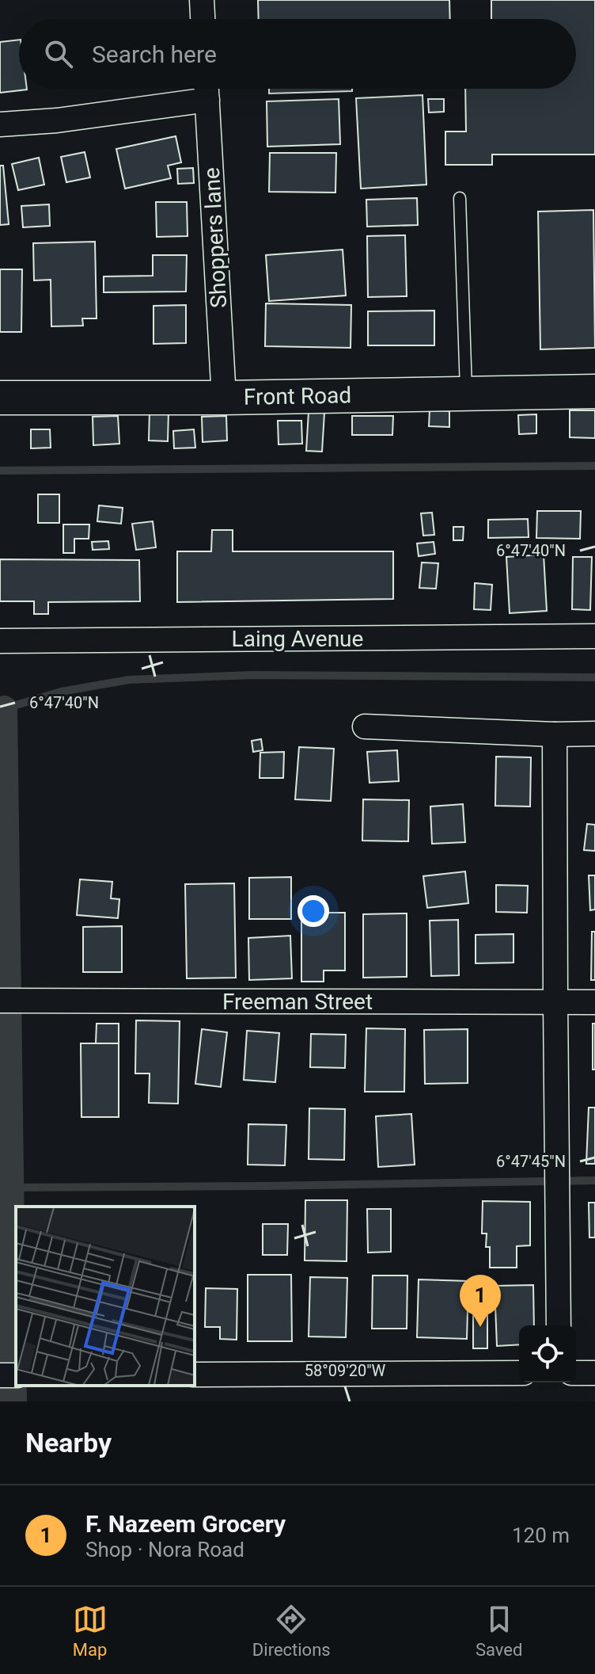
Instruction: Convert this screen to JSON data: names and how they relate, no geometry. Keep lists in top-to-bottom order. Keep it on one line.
{"streets":{"street":["Shoppers lane","Front Road","Laing Avenue","Freeman Street"]},"crossings":[["Shoppers lane","Front Road"]],"page":{"search":"Search here","pins":"1","heading":"Nearby","list":[{"mark":"1","name":"F. Nazeem Grocery","note":"Shop · Nora Road","value":"120 m"}],"nav":["Map","Directions","Saved"]},"coordinates":["6°47'40\"N","6°47'45\"N","58°09'20\"W"]}
